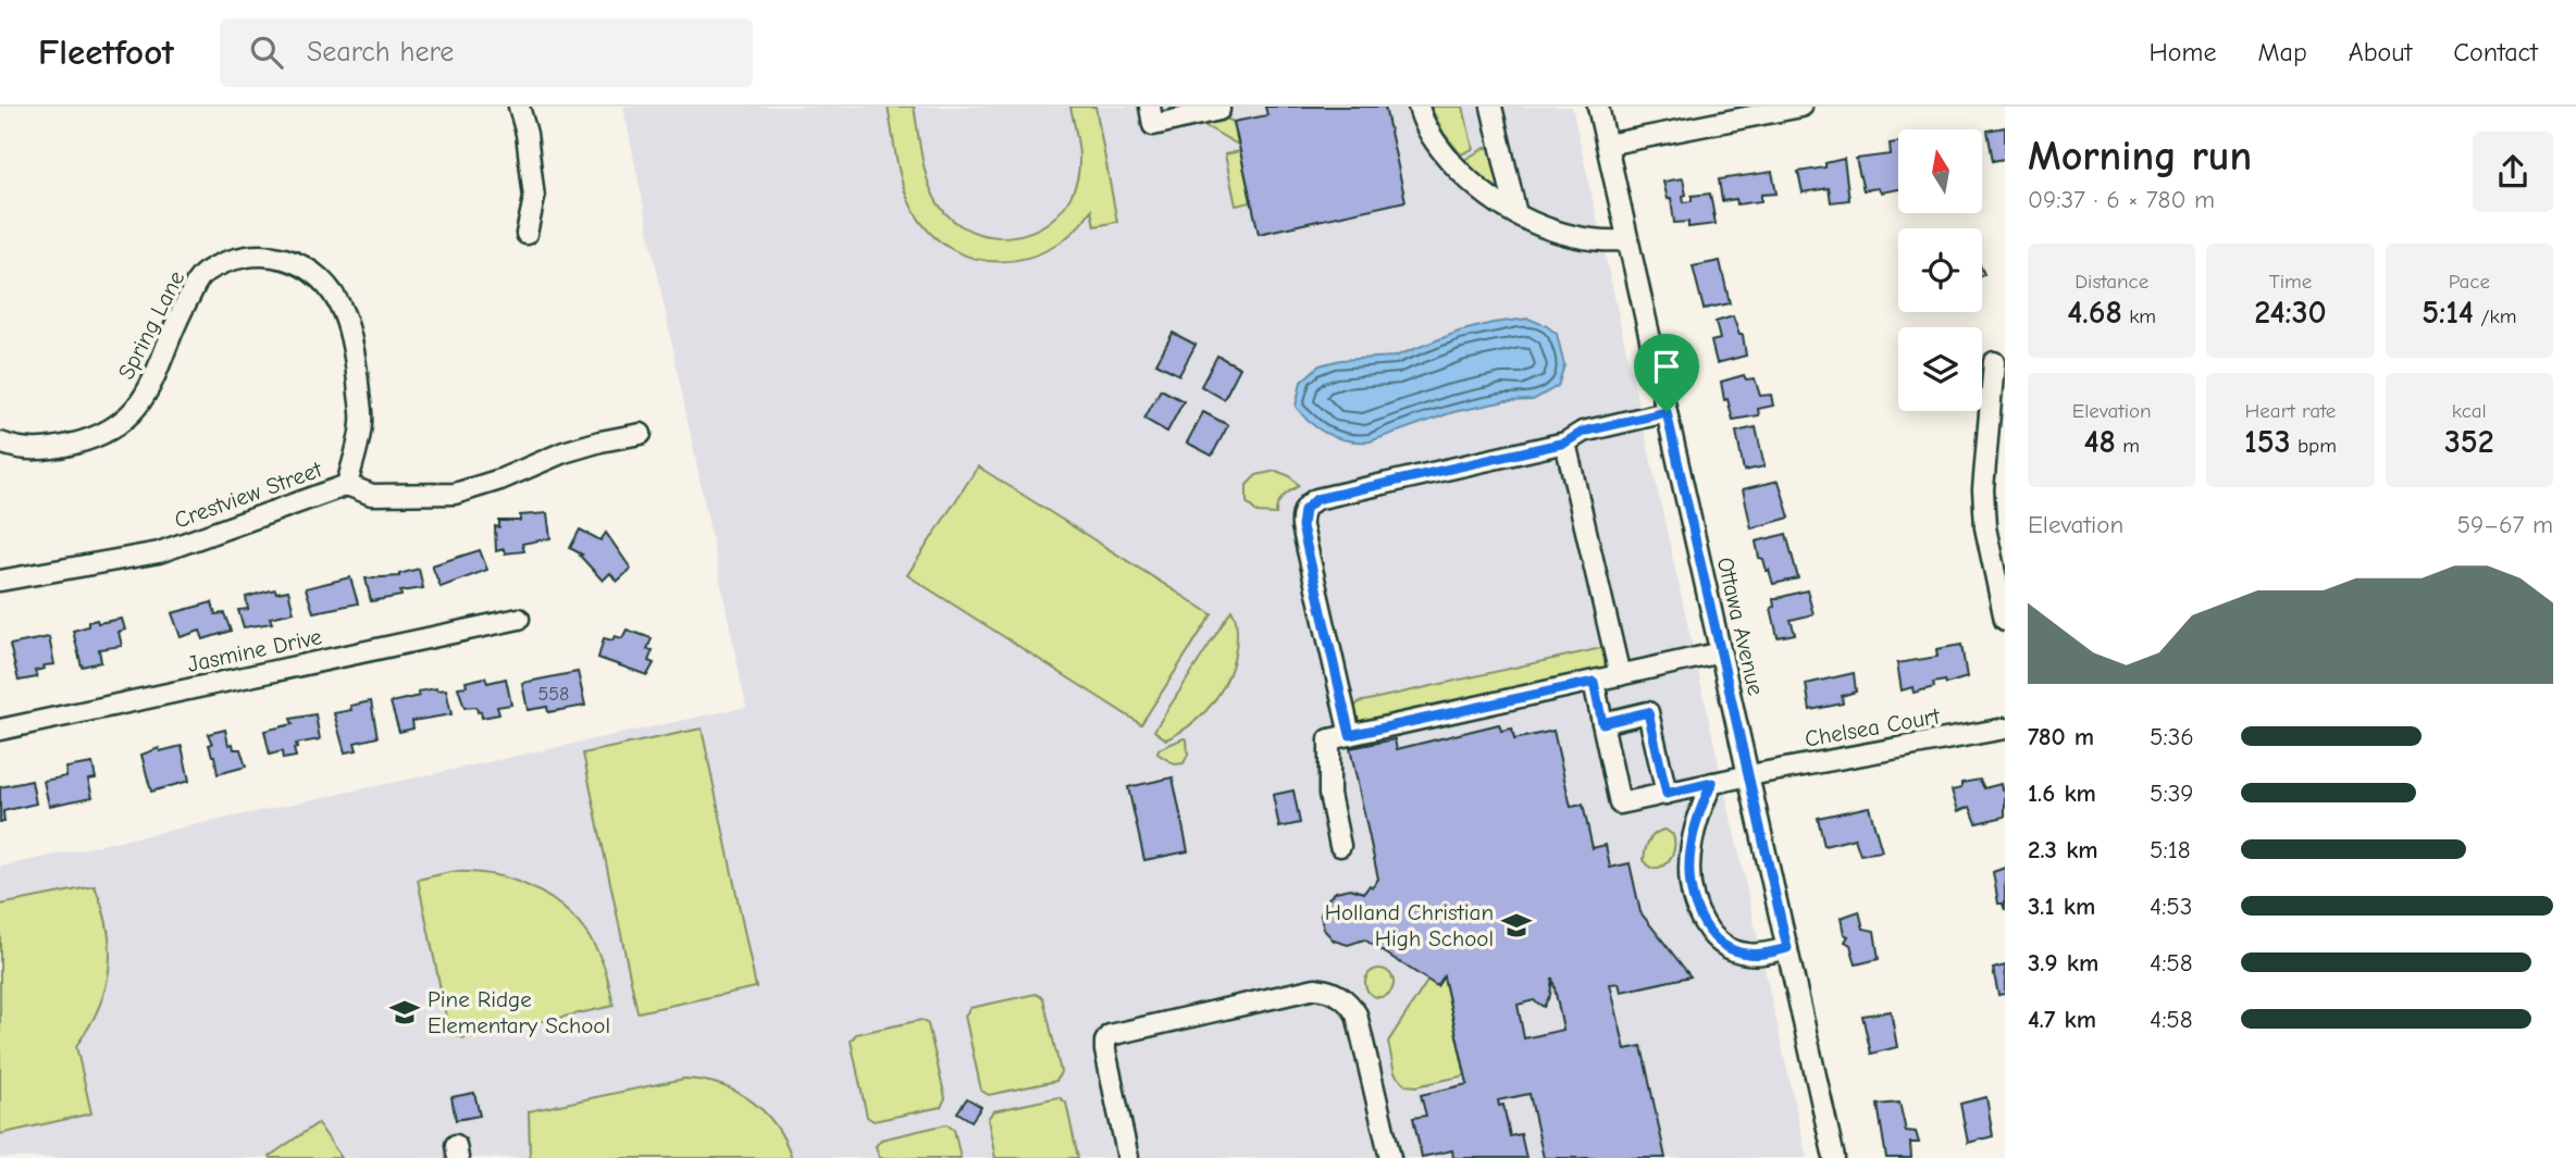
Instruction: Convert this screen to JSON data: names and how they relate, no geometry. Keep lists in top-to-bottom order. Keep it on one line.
{"streets":{"street":["Spring Lane","Crestview Street","Ottawa Avenue","Jasmine Drive","Chelsea Court"]},"crossings":[["Spring Lane","Crestview Street"],["Ottawa Avenue","Chelsea Court"]],"places":{"school or university":["Holland Christian High School","Pine Ridge Elementary School"]},"house_numbers":["558"],"north":"top","page":{"header":"Fleetfoot","search":"Search here","nav":["Home","Map","About","Contact"],"heading":["Morning run","09:37 · 6 × 780 m"],"stats":[["Distance","4.68 km"],["Time","24:30"],["Pace","5:14 /km"],["Elevation","48 m"],["Heart rate","153 bpm"],["kcal","352"]],"chart":["Elevation","59–67 m"],"list":[{"name":"780 m","note":"5:36"},{"name":"1.6 km","note":"5:39"},{"name":"2.3 km","note":"5:18"},{"name":"3.1 km","note":"4:53"},{"name":"3.9 km","note":"4:58"},{"name":"4.7 km","note":"4:58"}]}}
